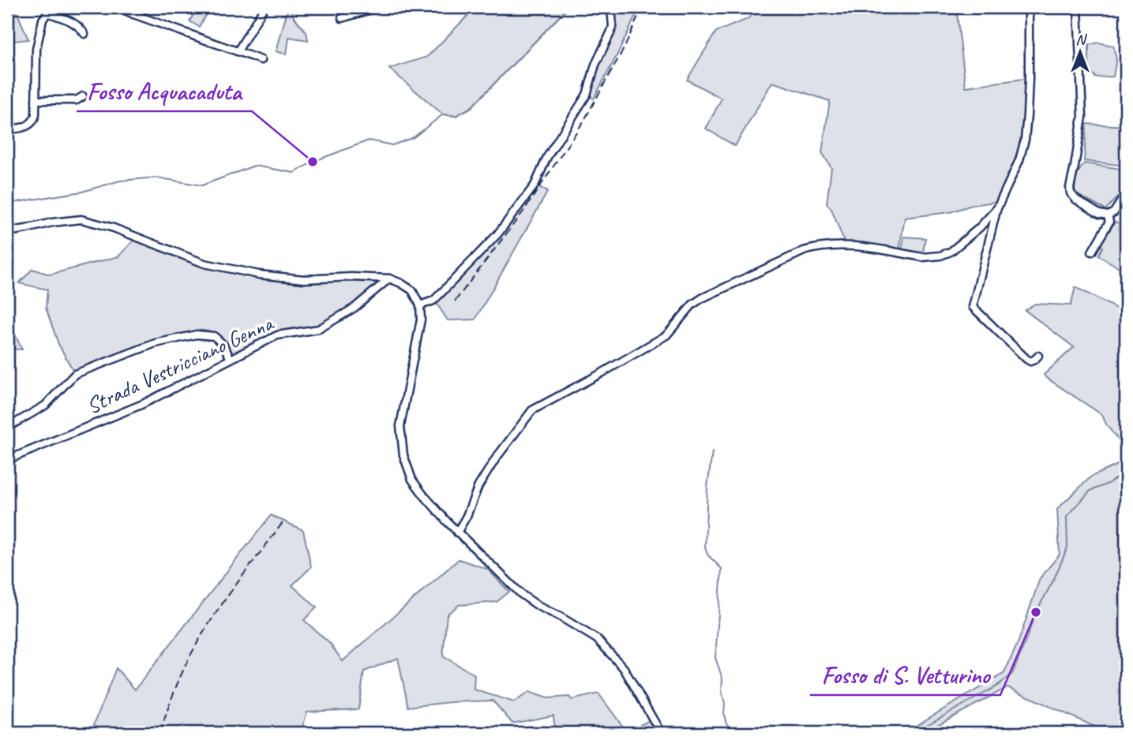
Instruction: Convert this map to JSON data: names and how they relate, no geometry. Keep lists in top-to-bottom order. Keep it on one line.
{"streets":{"street":["Strada Vestricciano Genna"]},"places":["Fosso Acquacaduta","Fosso di S. Vetturino"],"north":"top"}
